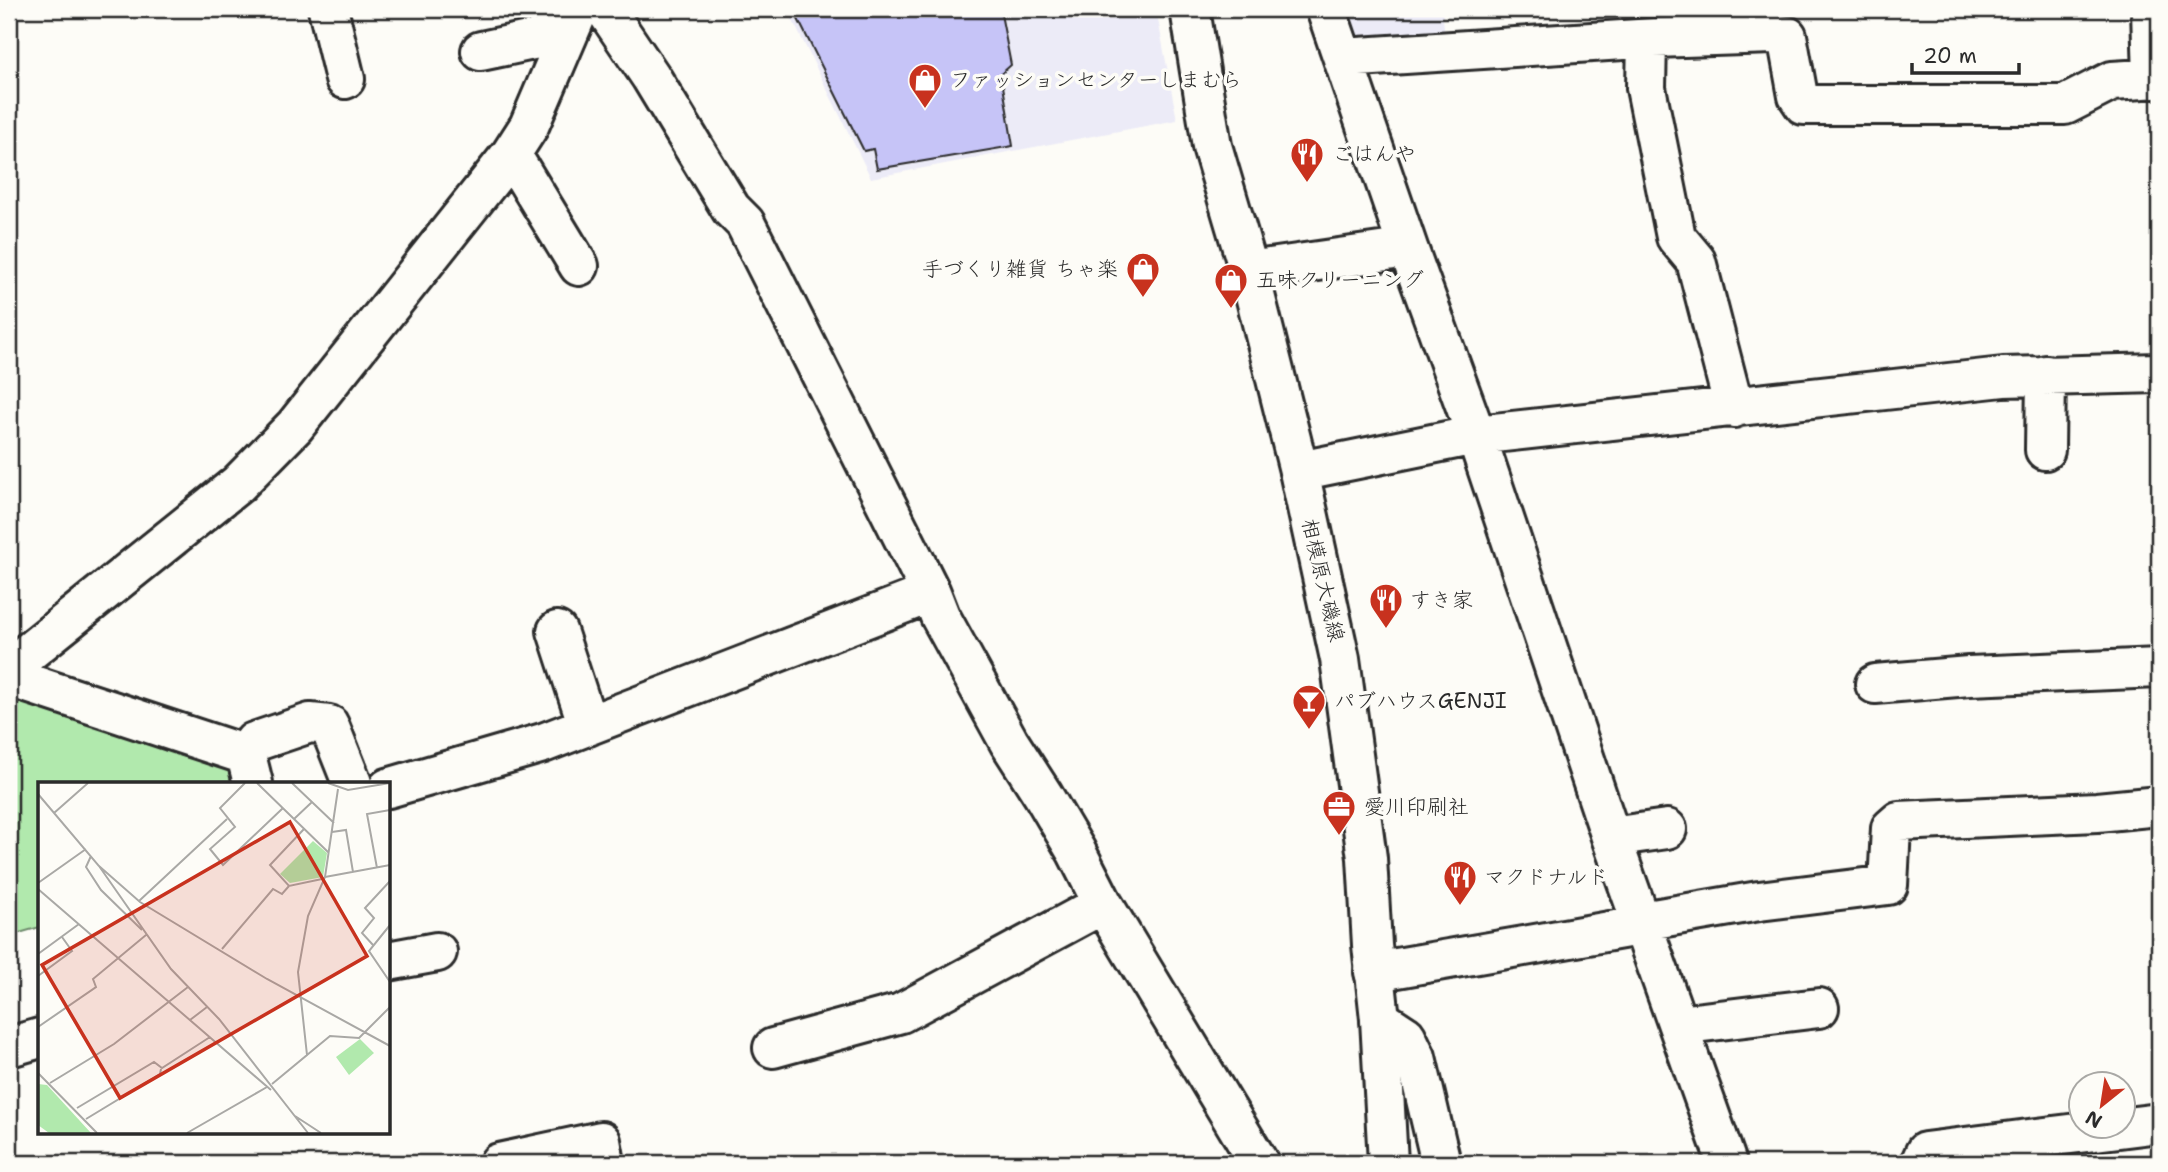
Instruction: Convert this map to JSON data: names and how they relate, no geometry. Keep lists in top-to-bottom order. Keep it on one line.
{"streets":{"street":["相模原大磯線"]},"places":{"shop":["ファッションセンターしまむら","手づくり雑貨 ちゃ楽","五味クリーニング"],"restaurant":["ごはんや","すき家","マクドナルド"],"bar":["パブハウスGENJI"],"office":["愛川印刷社"]},"scale_bar":"20 m","north":"bottom left"}
